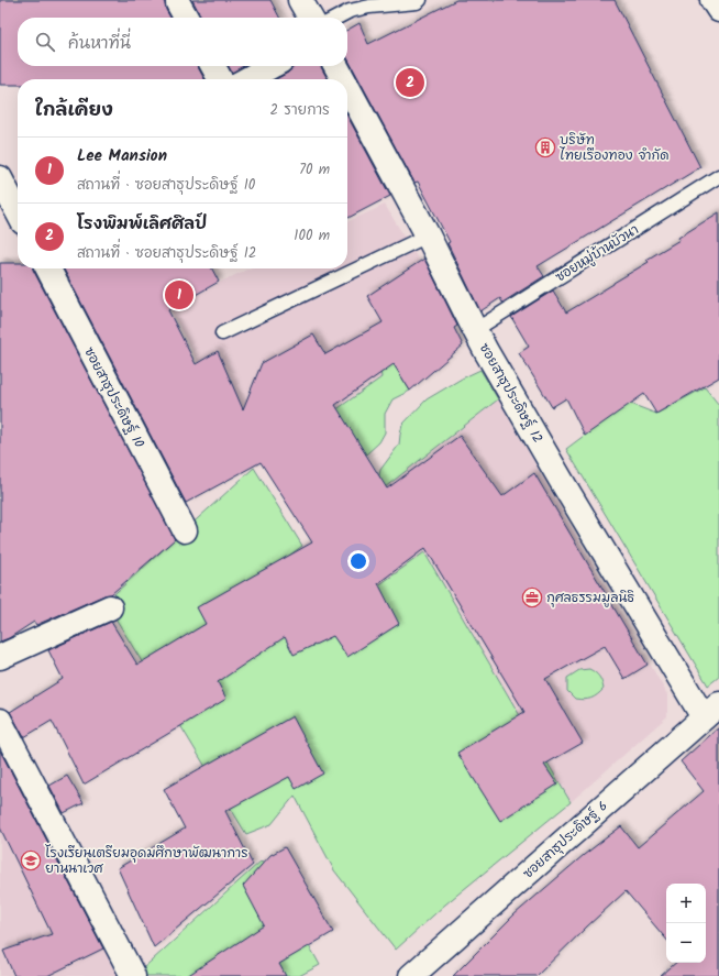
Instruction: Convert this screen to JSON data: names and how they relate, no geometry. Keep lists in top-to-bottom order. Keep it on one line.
{"streets":{"street":["ซอยสาธุประดิษฐ์ 12","ซอยสาธุประดิษฐ์ 10","ซอยสาธุประดิษฐ์ 6"],"lane":["ซอยหมู่บ้านบัวนา"]},"crossings":[["ซอยหมู่บ้านบัวนา","ซอยสาธุประดิษฐ์ 12"],["ซอยสาธุประดิษฐ์ 12","ซอยสาธุประดิษฐ์ 6"]],"places":{"building":["บริษัท ไทยเรืองทอง จำกัด"],"office":["กุศลธรรมมูลนิธิ"],"school or university":["โรงเรียนเตรียมอุดมศึกษาพัฒนาการ ยานนาเวศ"]},"page":{"search":"ค้นหาที่นี่","pins":["2","1"],"heading":["ใกล้เคียง","2 รายการ"],"list":[{"mark":"1","name":"Lee Mansion","note":"สถานที่ · ซอยสาธุประดิษฐ์ 10","value":"70 m"},{"mark":"2","name":"โรงพิมพ์เลิศศิลป์","note":"สถานที่ · ซอยสาธุประดิษฐ์ 12","value":"100 m"}],"map_buttons":["+","−"]}}
